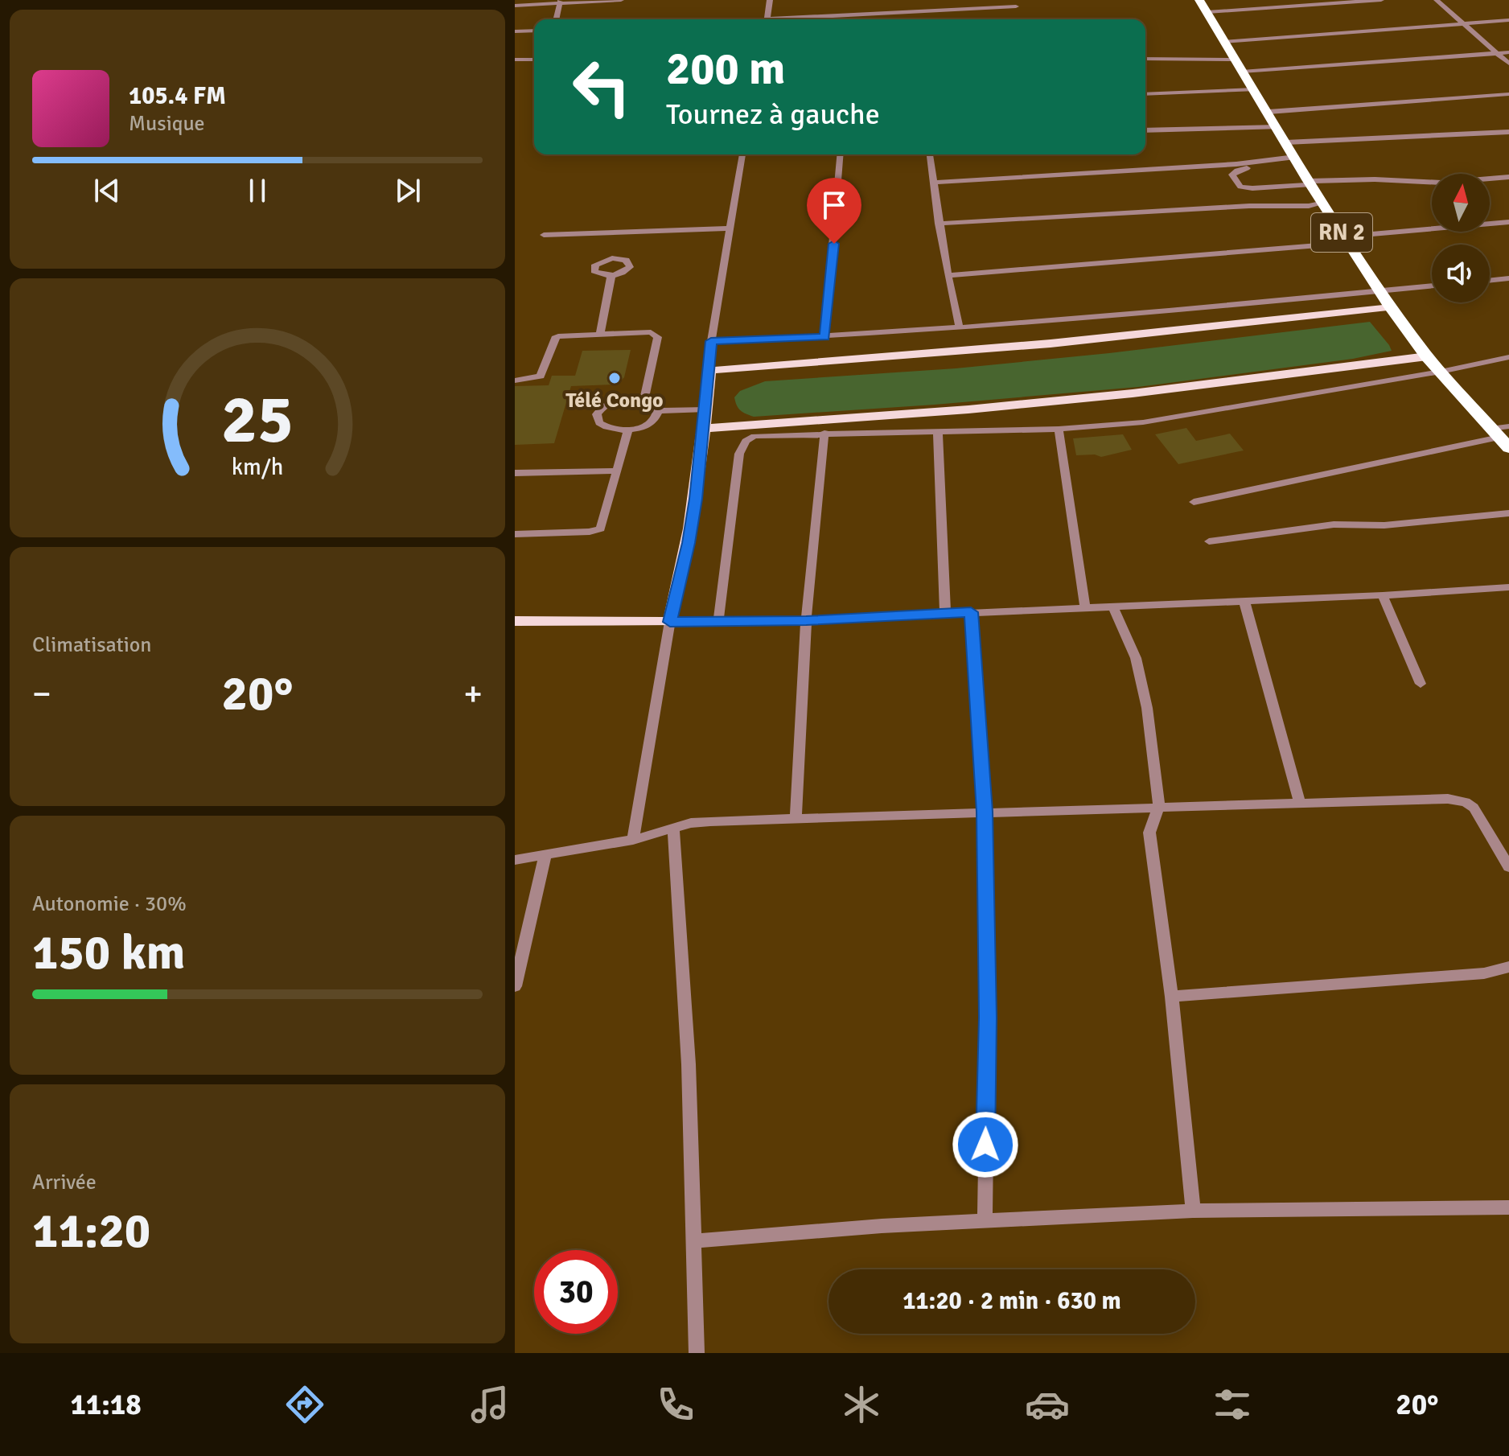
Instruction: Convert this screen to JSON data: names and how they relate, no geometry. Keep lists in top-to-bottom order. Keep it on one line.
{"streets":{"highway":["RN 2"]},"places":["Télé Congo"],"north":"top","page":{"turn":["200 m","Tournez à gauche"],"song":["105.4 FM","Musique"],"tile":["Climatisation",["Autonomie · 30%","150 km"],["Arrivée","11:20"]],"heat":["−","20°","+"],"limit":"30","trip":"11:20 · 2 min · 630 m","tabs":["11:18","20°"],"gauge":["25","km/h"]}}
